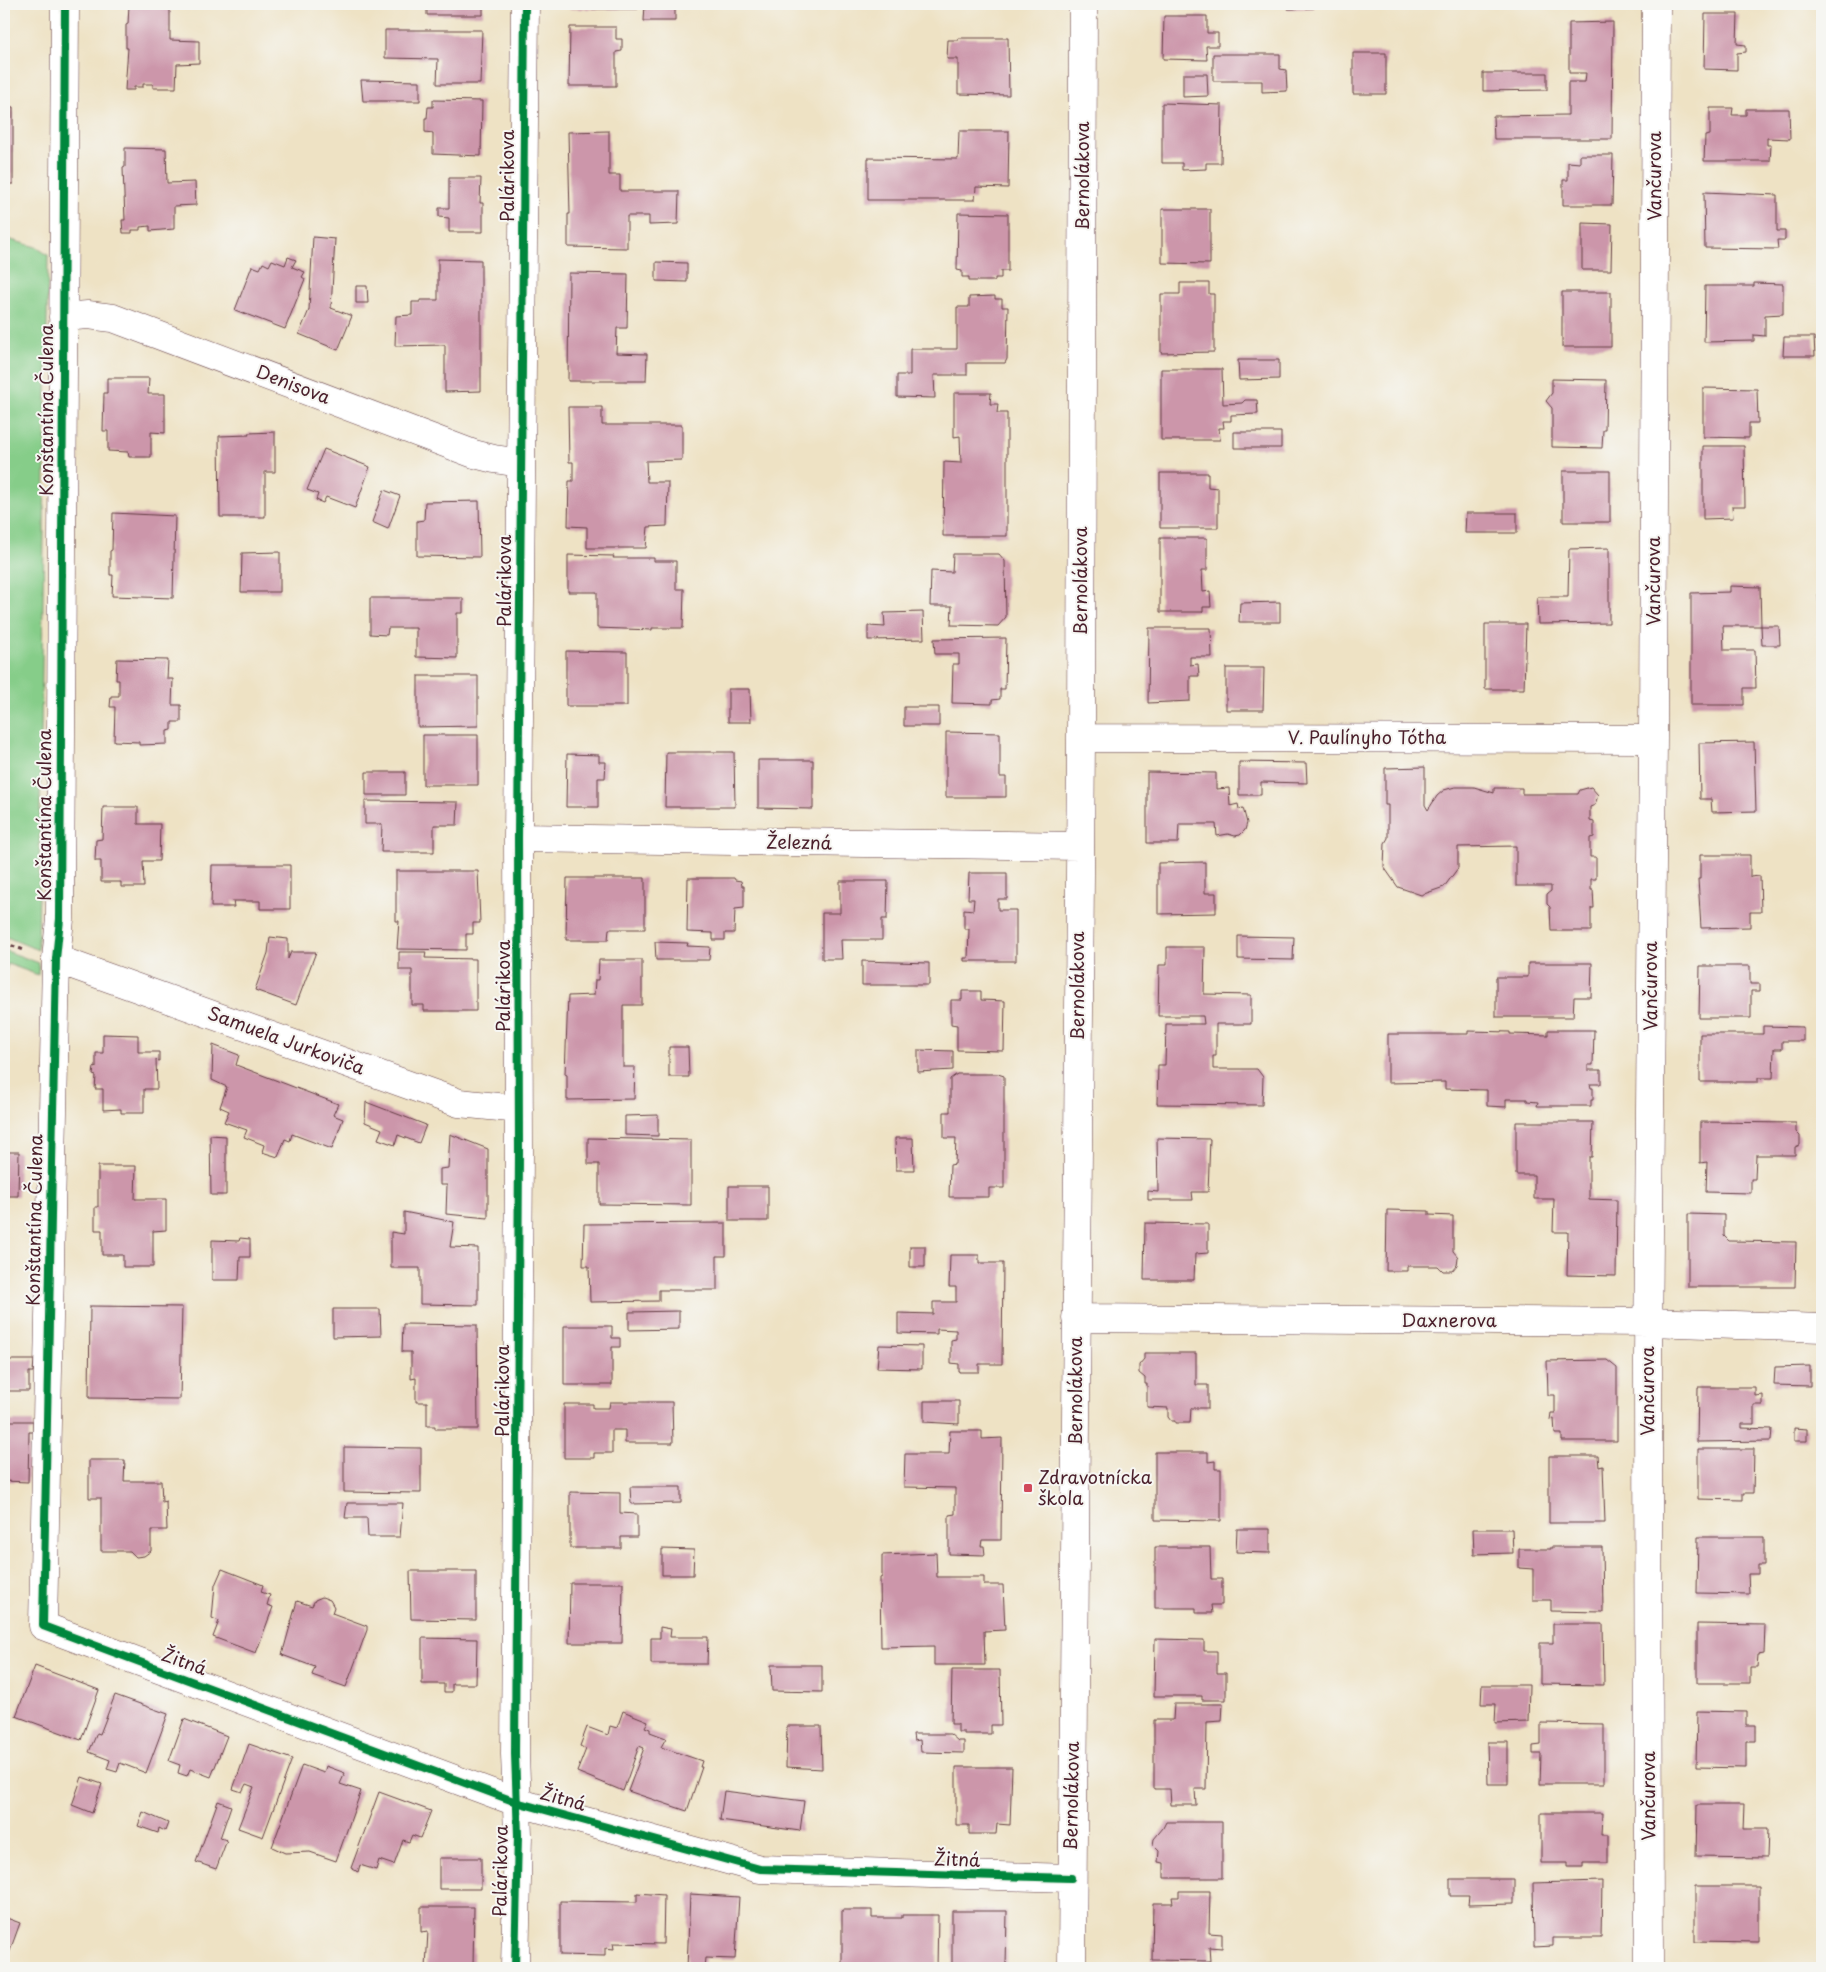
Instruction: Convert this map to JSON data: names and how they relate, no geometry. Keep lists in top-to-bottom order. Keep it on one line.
{"streets":{"street":["Palárikova","Bernolákova","Vančurova","Denisova","Konštantína Čulena","V. Paulínyho Tótha","Železná","Samuela Jurkoviča","Daxnerova","Žitná"]},"crossings":[["Palárikova","Denisova"],["Palárikova","Železná"],["Palárikova","Samuela Jurkoviča"],["Palárikova","Žitná"],["Bernolákova","V. Paulínyho Tótha"],["Bernolákova","Železná"],["Bernolákova","Daxnerova"],["Bernolákova","Žitná"],["Vančurova","V. Paulínyho Tótha"],["Vančurova","Daxnerova"],["Denisova","Konštantína Čulena"],["Konštantína Čulena","Samuela Jurkoviča"],["Konštantína Čulena","Žitná"]],"places":{"transit":["Zdravotnícka škola"]}}
